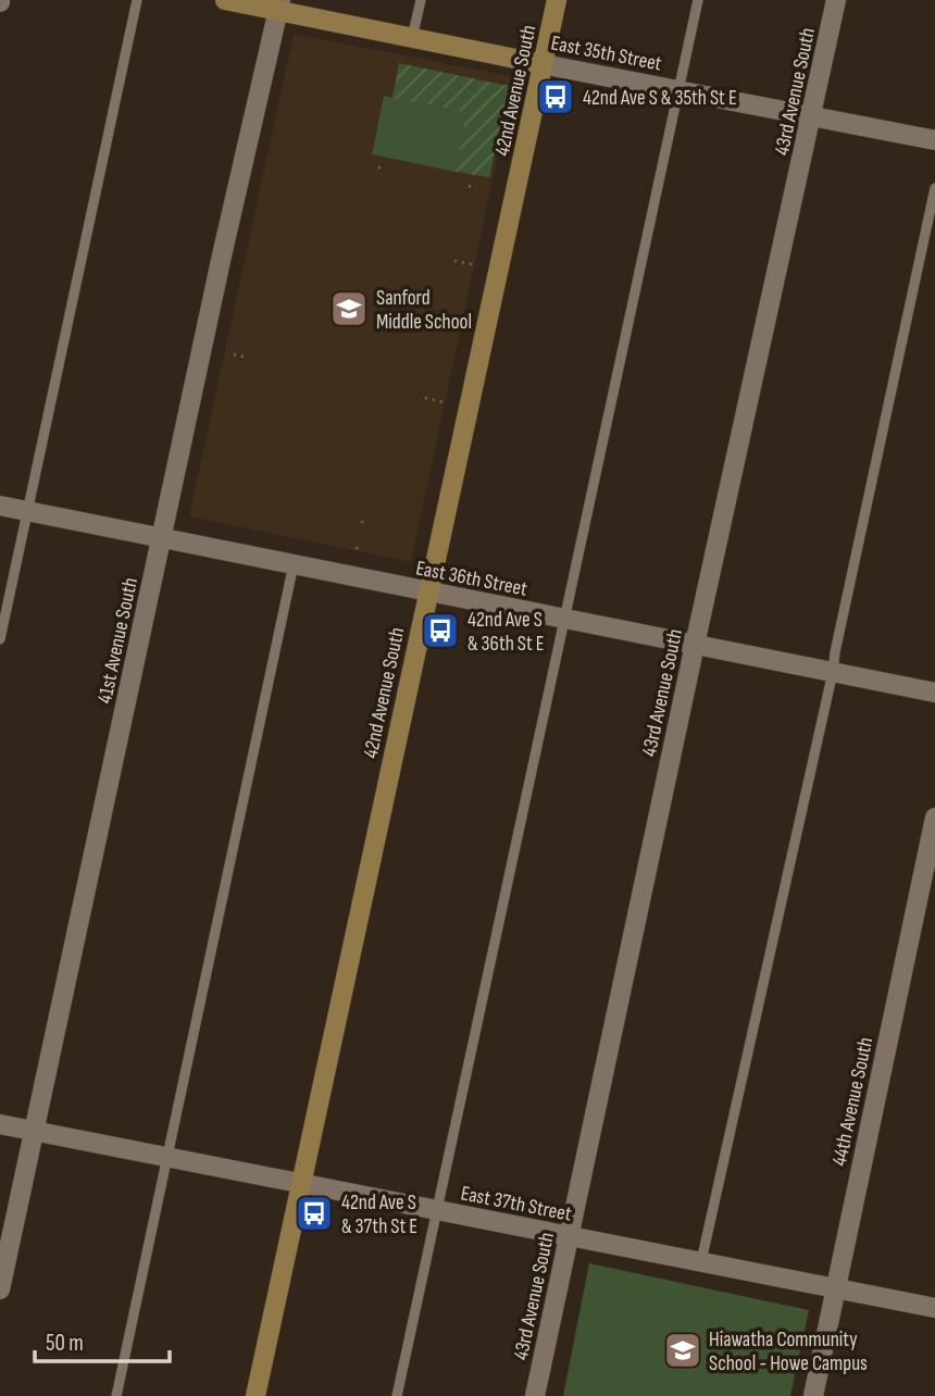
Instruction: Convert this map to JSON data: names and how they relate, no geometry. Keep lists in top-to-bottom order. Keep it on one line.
{"streets":{"street":["East 35th Street","42nd Avenue South","43rd Avenue South","East 36th Street","41st Avenue South","44th Avenue South","East 37th Street"]},"crossings":[["East 35th Street","42nd Avenue South"],["East 35th Street","43rd Avenue South"],["East 35th Street","41st Avenue South"],["42nd Avenue South","East 36th Street"],["42nd Avenue South","East 37th Street"],["43rd Avenue South","East 36th Street"],["43rd Avenue South","East 37th Street"],["East 36th Street","41st Avenue South"],["41st Avenue South","East 37th Street"],["44th Avenue South","East 37th Street"]],"places":{"bus stop":["42nd Ave S & 35th St E","42nd Ave S & 36th St E","42nd Ave S & 37th St E"],"school or university":["Sanford Middle School","Hiawatha Community School - Howe Campus"]},"scale_bar":"50 m"}
